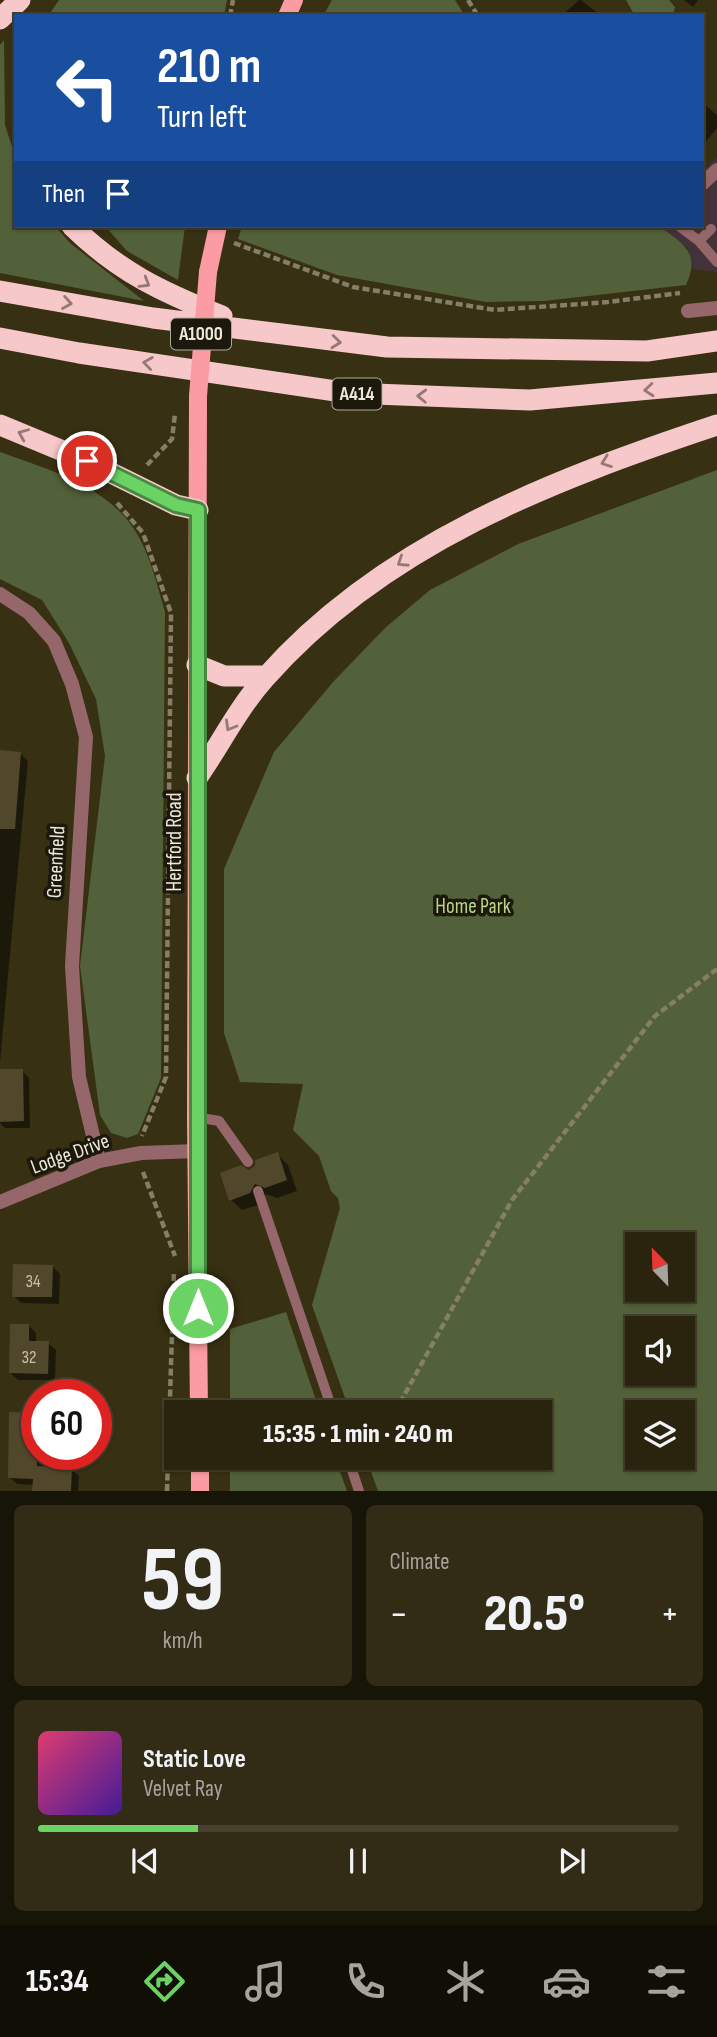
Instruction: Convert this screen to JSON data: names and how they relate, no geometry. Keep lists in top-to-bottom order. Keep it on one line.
{"streets":{"highway":["A414"],"main road":["A1000","Hertford Road"],"street":["Greenfield","Lodge Drive"]},"crossings":[["Hertford Road","Lodge Drive"],["Greenfield","Lodge Drive"]],"parks":["Home Park"],"house_numbers":["34","32"],"north":"top left","page":{"turn":["210 m","Turn left"],"then":"Then","limit":"60","trip":"15:35 · 1 min · 240 m","tile":[["59","km/h"],"Climate"],"heat":["−","20.5°","+"],"song":["Static Love","Velvet Ray"],"tabs":"15:34"}}
